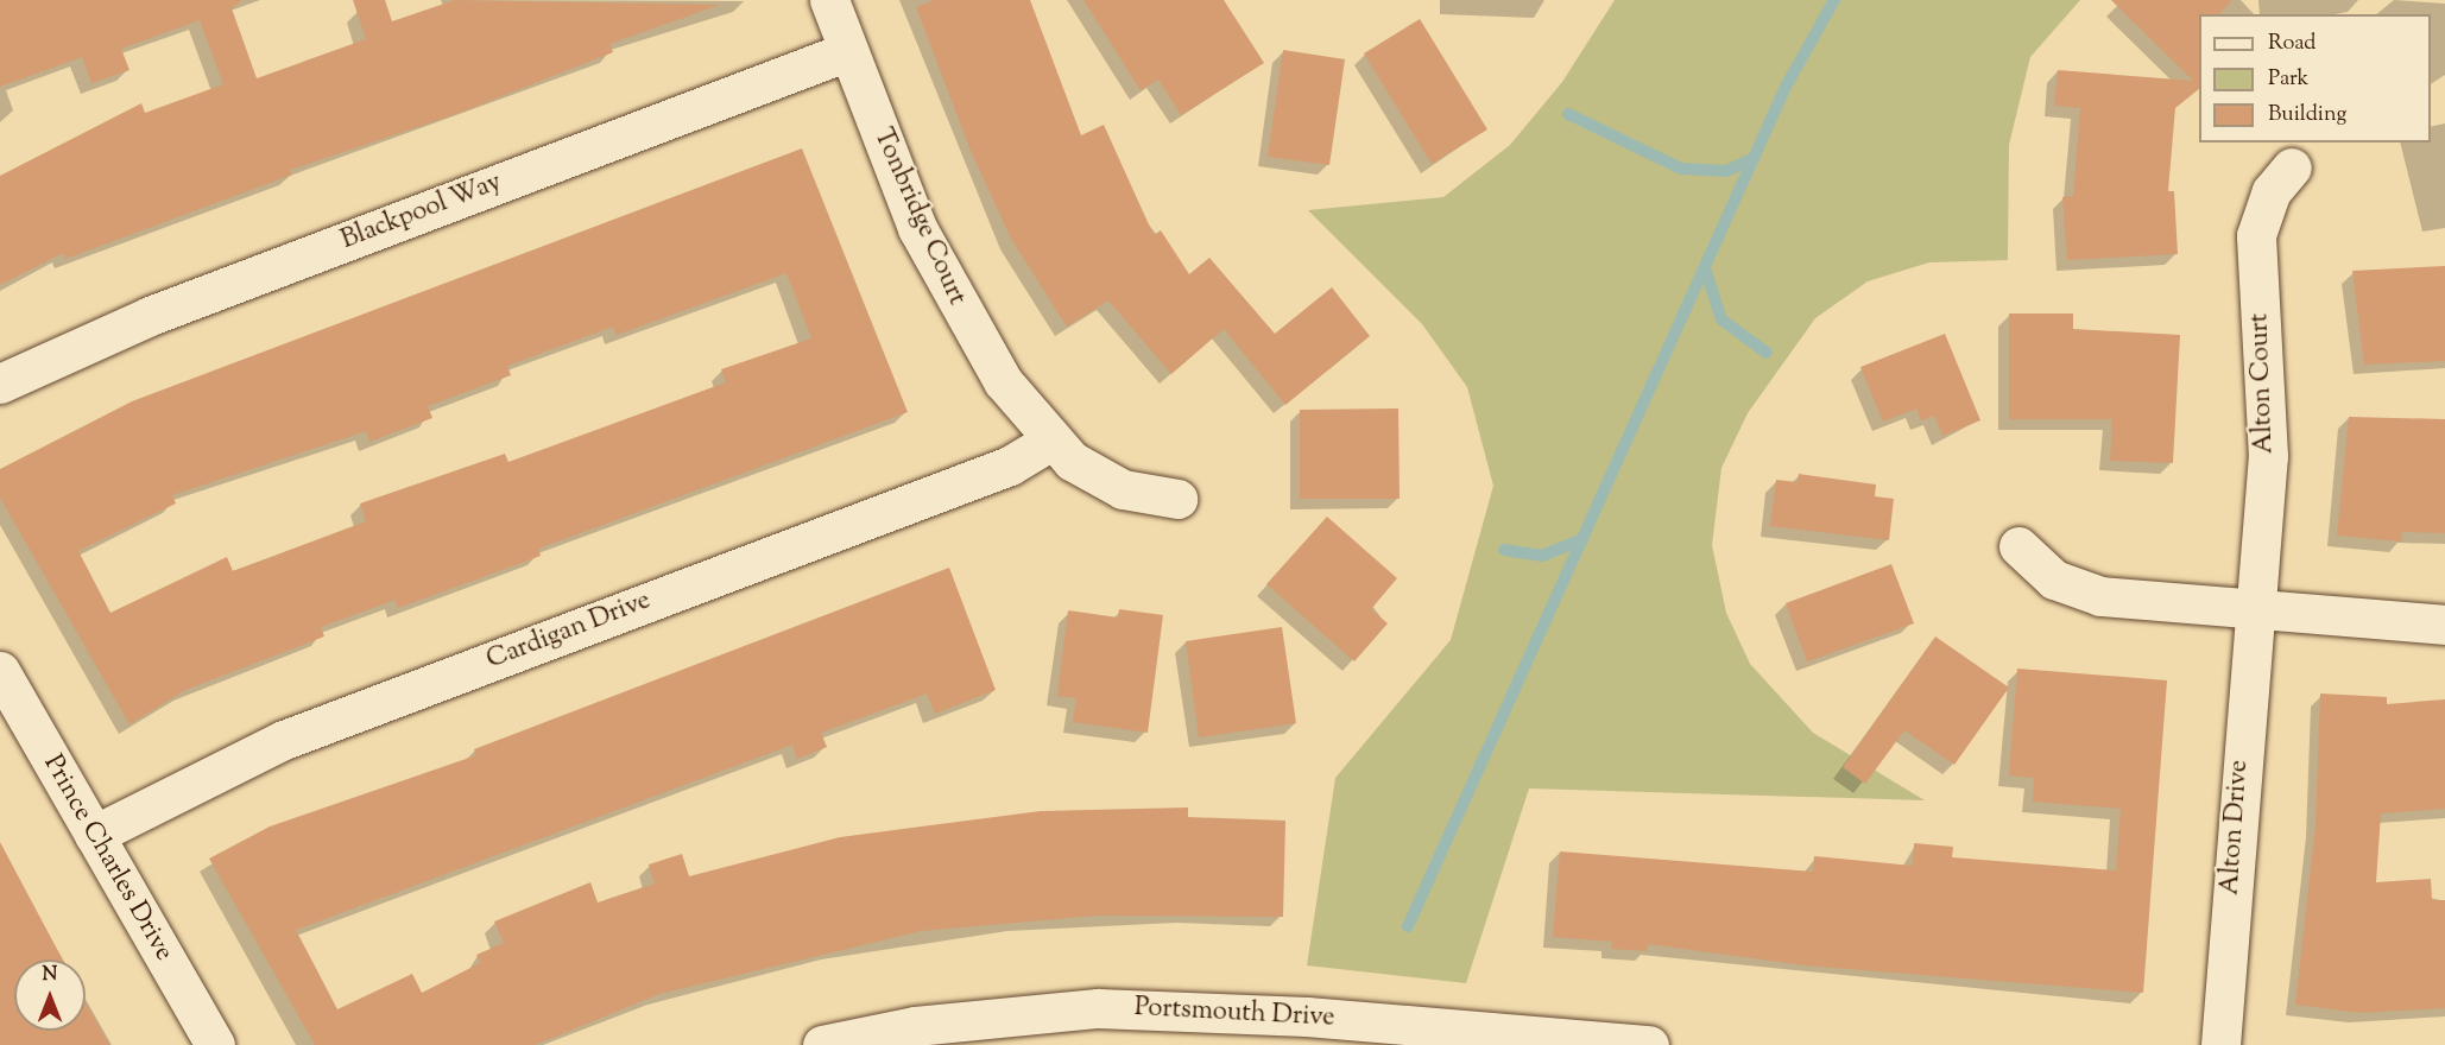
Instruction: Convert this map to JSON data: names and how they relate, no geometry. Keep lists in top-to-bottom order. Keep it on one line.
{"streets":{"street":["Blackpool Way","Tonbridge Court","Alton Court","Cardigan Drive","Alton Drive","Prince Charles Drive","Portsmouth Drive"]},"crossings":[["Blackpool Way","Tonbridge Court"],["Tonbridge Court","Cardigan Drive"],["Alton Court","Alton Drive"],["Cardigan Drive","Prince Charles Drive"]],"legend":["Road","Park","Building"],"north":"top"}
